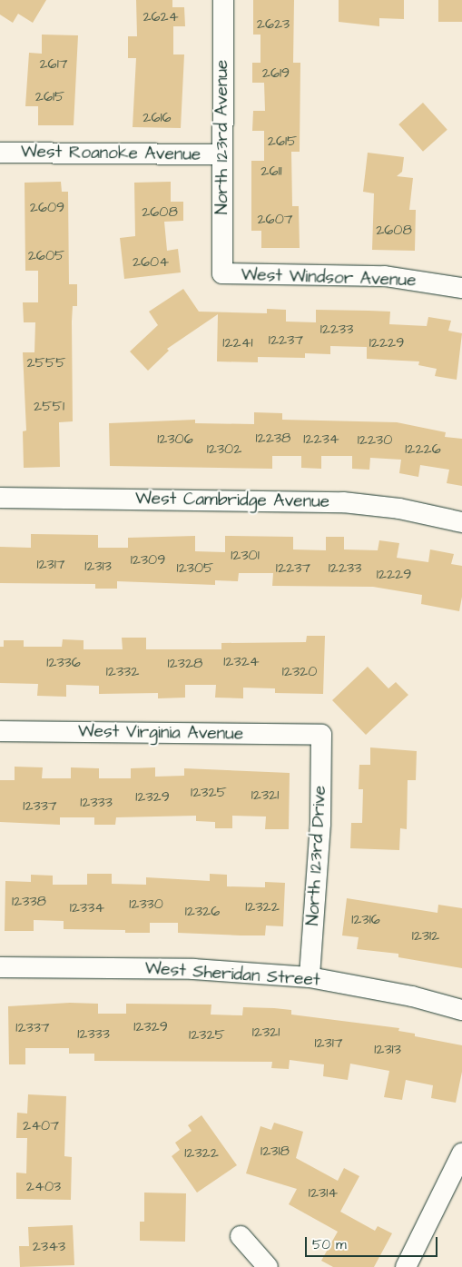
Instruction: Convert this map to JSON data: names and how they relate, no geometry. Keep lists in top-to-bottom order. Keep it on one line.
{"streets":{"street":["North 123rd Avenue","West Roanoke Avenue","West Windsor Avenue","West Cambridge Avenue","West Virginia Avenue","North 123rd Drive","West Sheridan Street"]},"crossings":[["North 123rd Avenue","West Roanoke Avenue"],["North 123rd Avenue","West Windsor Avenue"],["West Virginia Avenue","North 123rd Drive"],["North 123rd Drive","West Sheridan Street"]],"house_numbers":["2624","2623","2617","2619","2615","2616","2615","2611","2609","2608","2607","2608","2605","2604","12233","12237","12241","12229","2555","2551","12238","12306","12234","12230","12302","12226","12301","12309","12317","12313","12305","12237","12233","12229","12324","12336","12328","12332","12320","12325","12321","12329","12333","12337","12338","12330","12322","12334","12326","12316","12312","12329","12337","12321","12333","12325","12317","12313","2407","12318","12322","2403","12314","2343"],"scale_bar":"50 m"}
